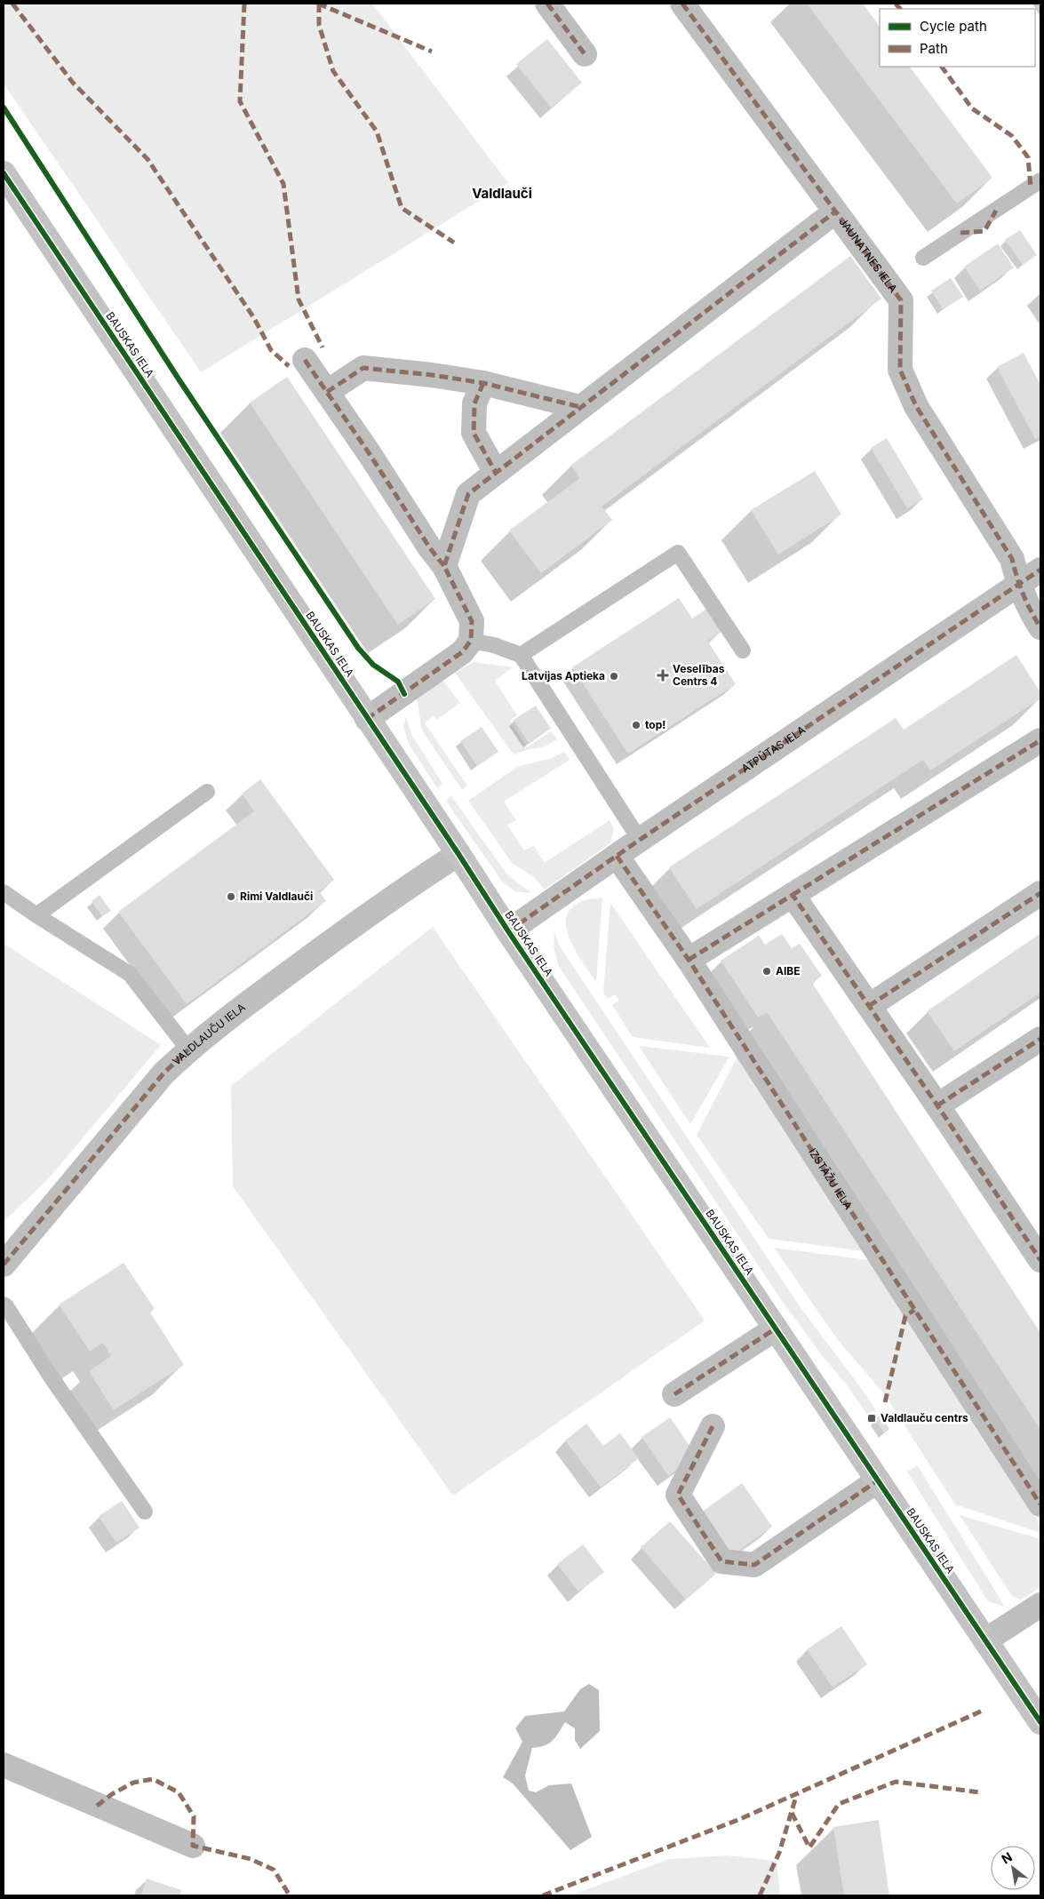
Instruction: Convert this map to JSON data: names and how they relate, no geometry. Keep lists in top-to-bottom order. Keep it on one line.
{"streets":{"main road":["BAUSKAS IELA"],"street":["JAUNATNES IELA","ATPŪTAS IELA","VALDLAUČU IELA","IZSTĀŽU IELA"]},"crossings":[["JAUNATNES IELA","ATPŪTAS IELA"],["BAUSKAS IELA","ATPŪTAS IELA"],["BAUSKAS IELA","VALDLAUČU IELA"],["ATPŪTAS IELA","IZSTĀŽU IELA"]],"districts":["Valdlauči"],"places":{"health":["Veselības Centrs 4"],"other":["Latvijas Aptieka","top!","Rimi Valdlauči","AIBE"],"transit":["Valdlauču centrs"]},"legend":["Cycle path","Path"],"north":"top left"}
